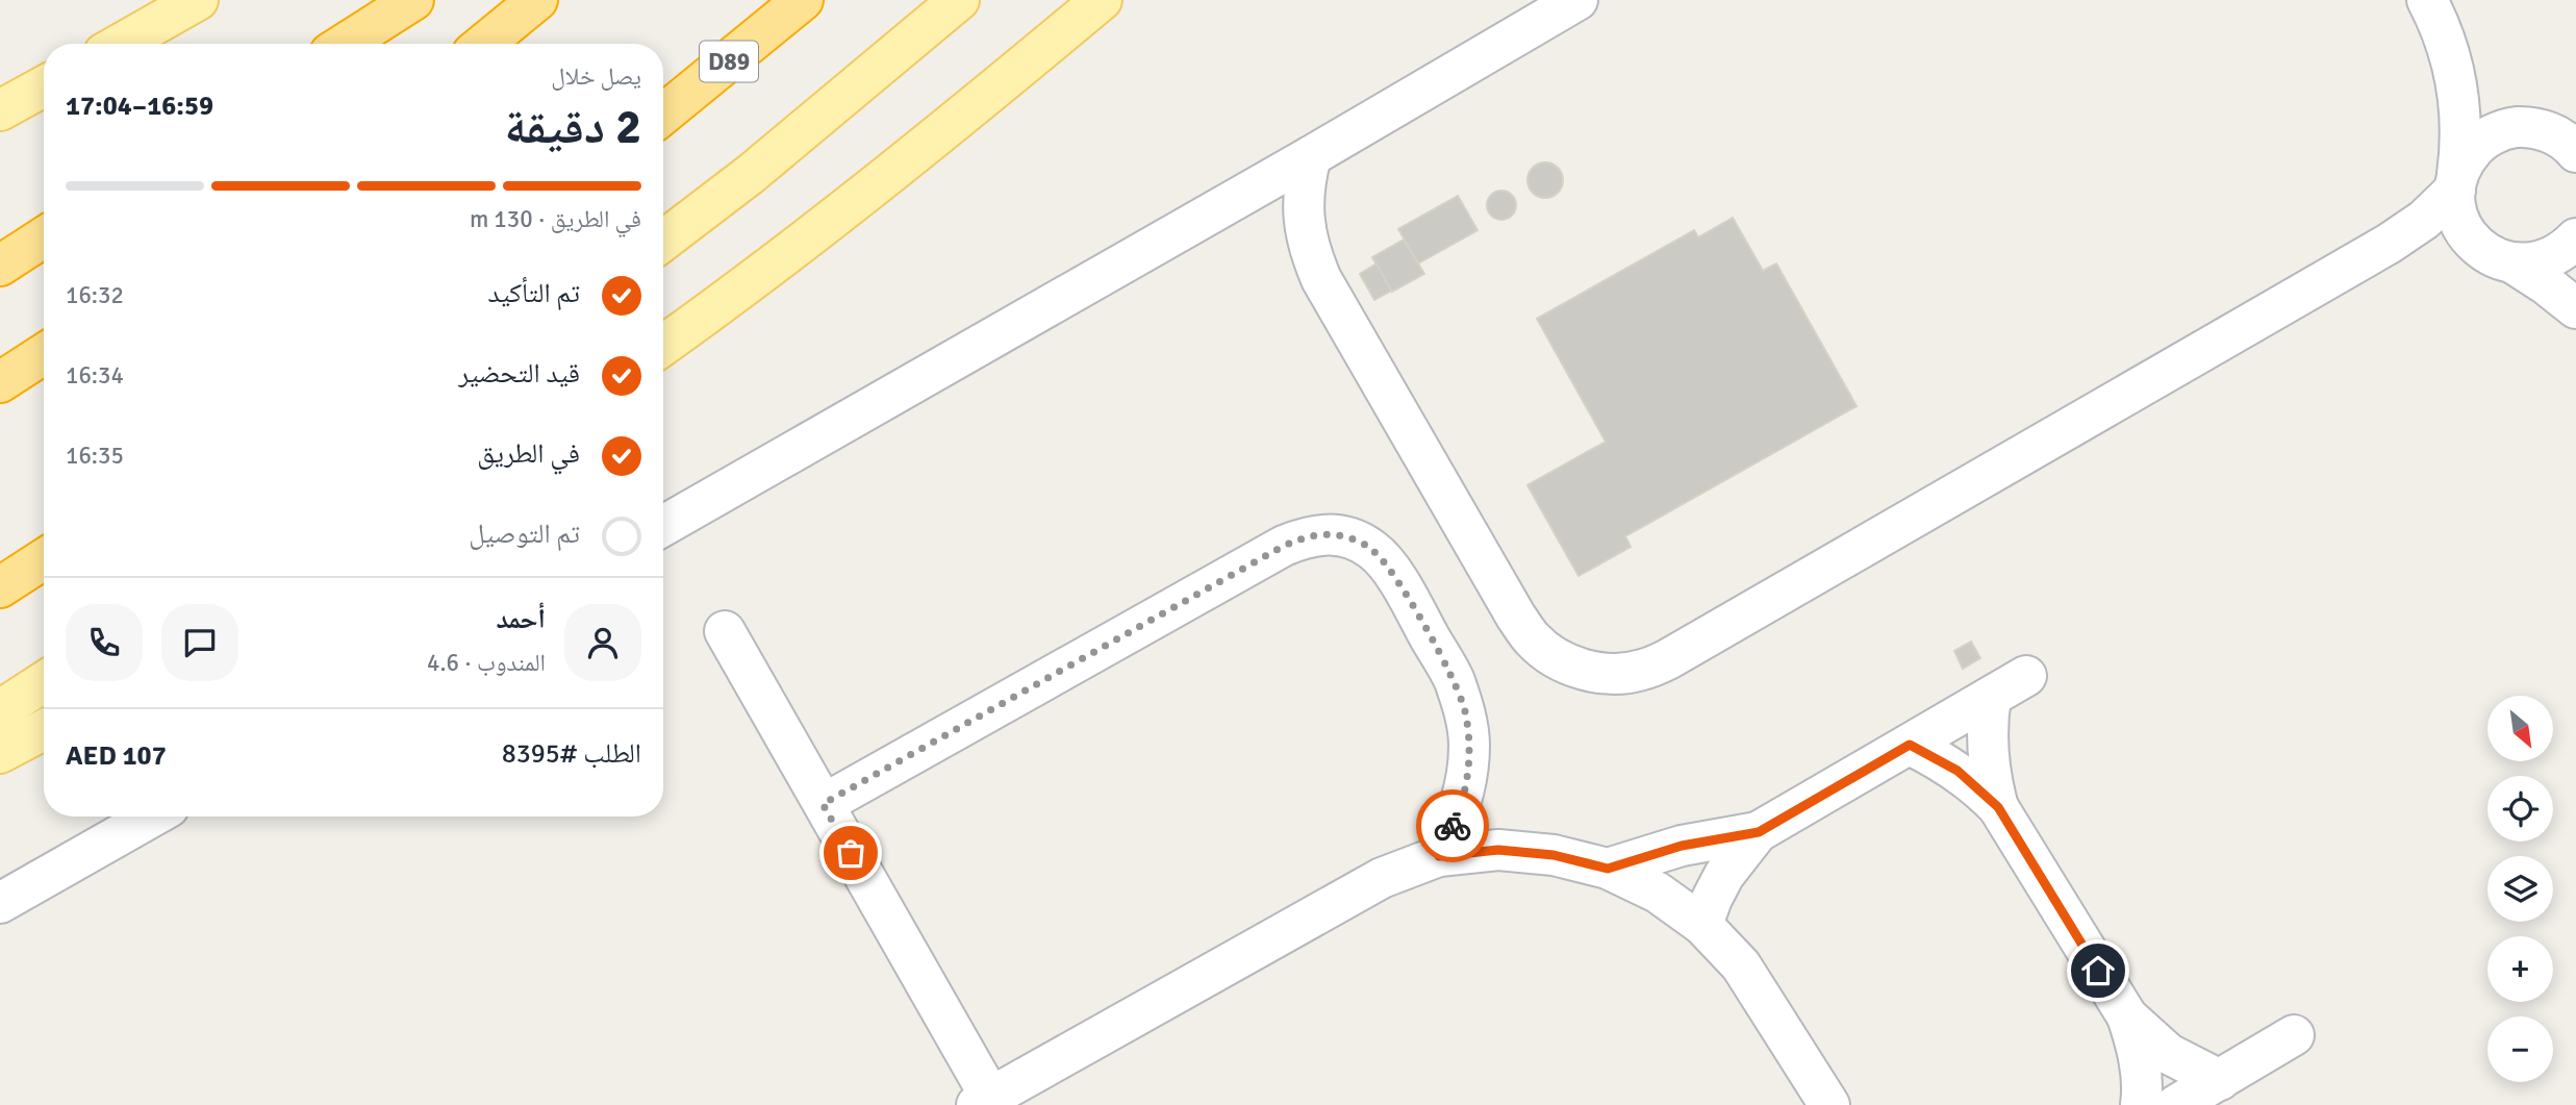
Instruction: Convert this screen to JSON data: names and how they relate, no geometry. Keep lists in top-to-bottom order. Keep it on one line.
{"streets":{"highway":["D89"]},"north":"bottom right","page":{"heading":["2 دقيقة","يصل خلال","16:59–17:04"],"panel":["أحمد","المندوب · 4.6","الطلب #8395","AED 107"],"bar":"في الطريق · 130 m","list":[["تم التأكيد","16:32"],["قيد التحضير","16:34"],["في الطريق","16:35"],"تم التوصيل"],"map_buttons":["+","−"]}}
